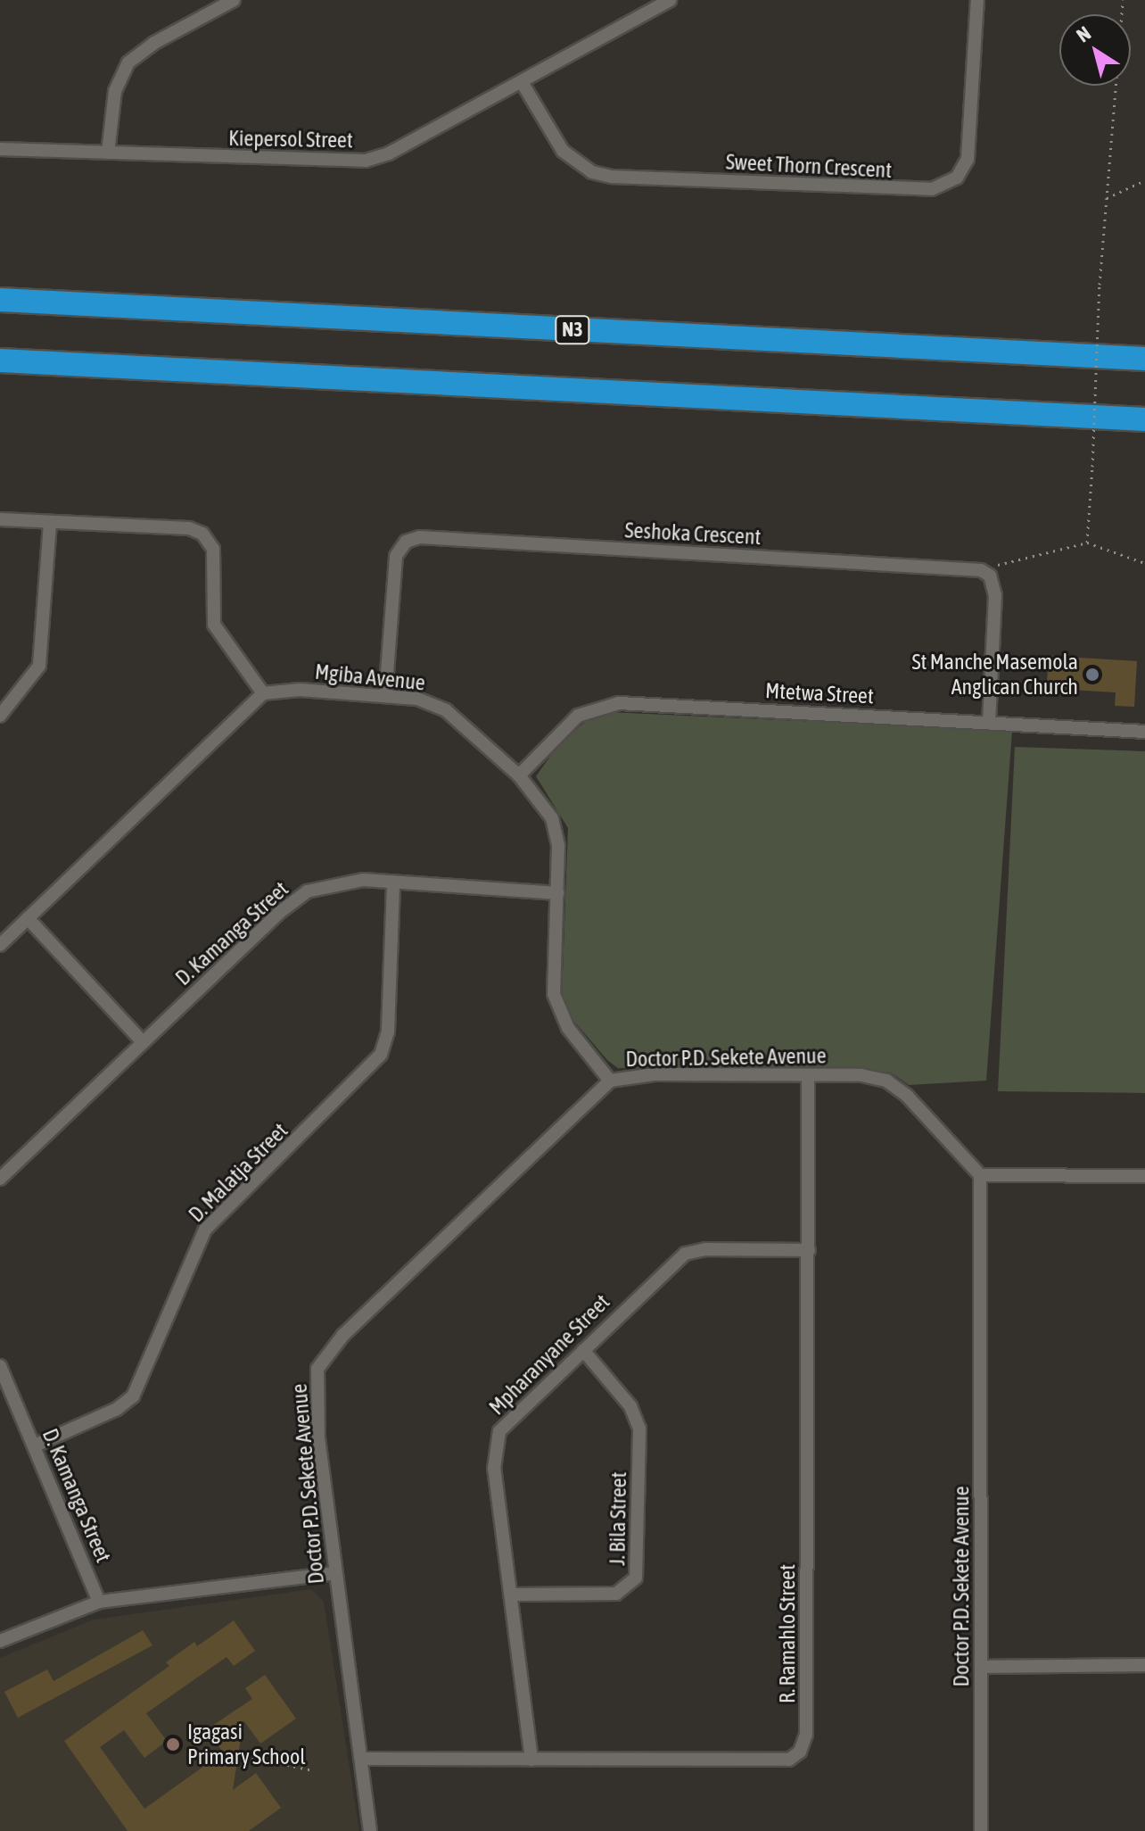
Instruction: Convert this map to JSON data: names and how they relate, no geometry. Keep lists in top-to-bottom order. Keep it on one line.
{"streets":{"highway":["N3"],"street":["Kiepersol Street","Sweet Thorn Crescent","Seshoka Crescent","Mgiba Avenue","Mtetwa Street","D. Kamanga Street","Doctor P.D. Sekete Avenue","D. Malatja Street","Mpharanyane Street","J. Bila Street","R. Ramahlo Street"]},"crossings":[["Kiepersol Street","Sweet Thorn Crescent"],["Seshoka Crescent","Mgiba Avenue"],["Mgiba Avenue","Mtetwa Street"],["Mgiba Avenue","D. Kamanga Street"],["Mgiba Avenue","Doctor P.D. Sekete Avenue"],["D. Kamanga Street","D. Malatja Street"],["Doctor P.D. Sekete Avenue","R. Ramahlo Street"],["Mpharanyane Street","J. Bila Street"],["Mpharanyane Street","R. Ramahlo Street"]],"places":["St Manche Masemola Anglican Church","Igagasi Primary School"],"north":"top left"}
